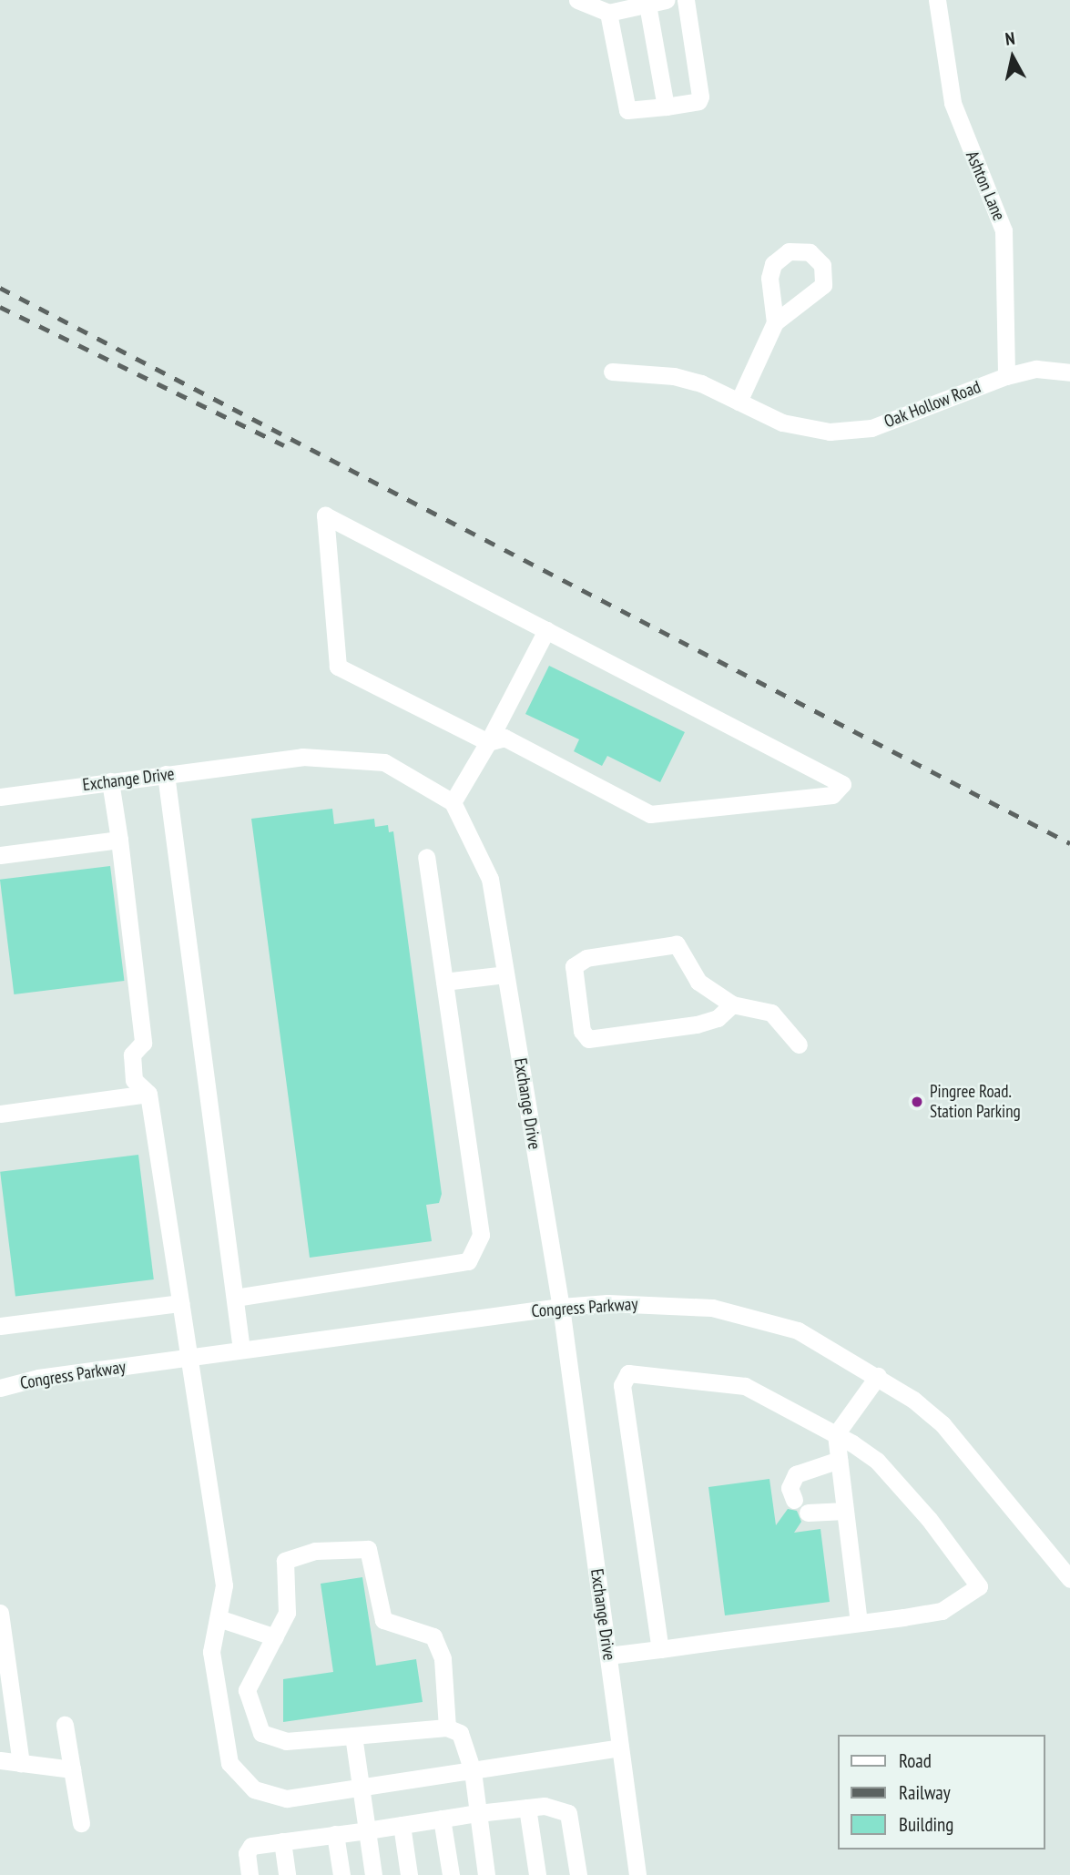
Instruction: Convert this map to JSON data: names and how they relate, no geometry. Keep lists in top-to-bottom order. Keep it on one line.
{"streets":{"street":["Ashton Lane","Oak Hollow Road","Exchange Drive","Congress Parkway"]},"crossings":[["Ashton Lane","Oak Hollow Road"],["Exchange Drive","Congress Parkway"]],"places":["Pingree Road. Station Parking"],"legend":["Road","Railway","Building"],"north":"top"}
